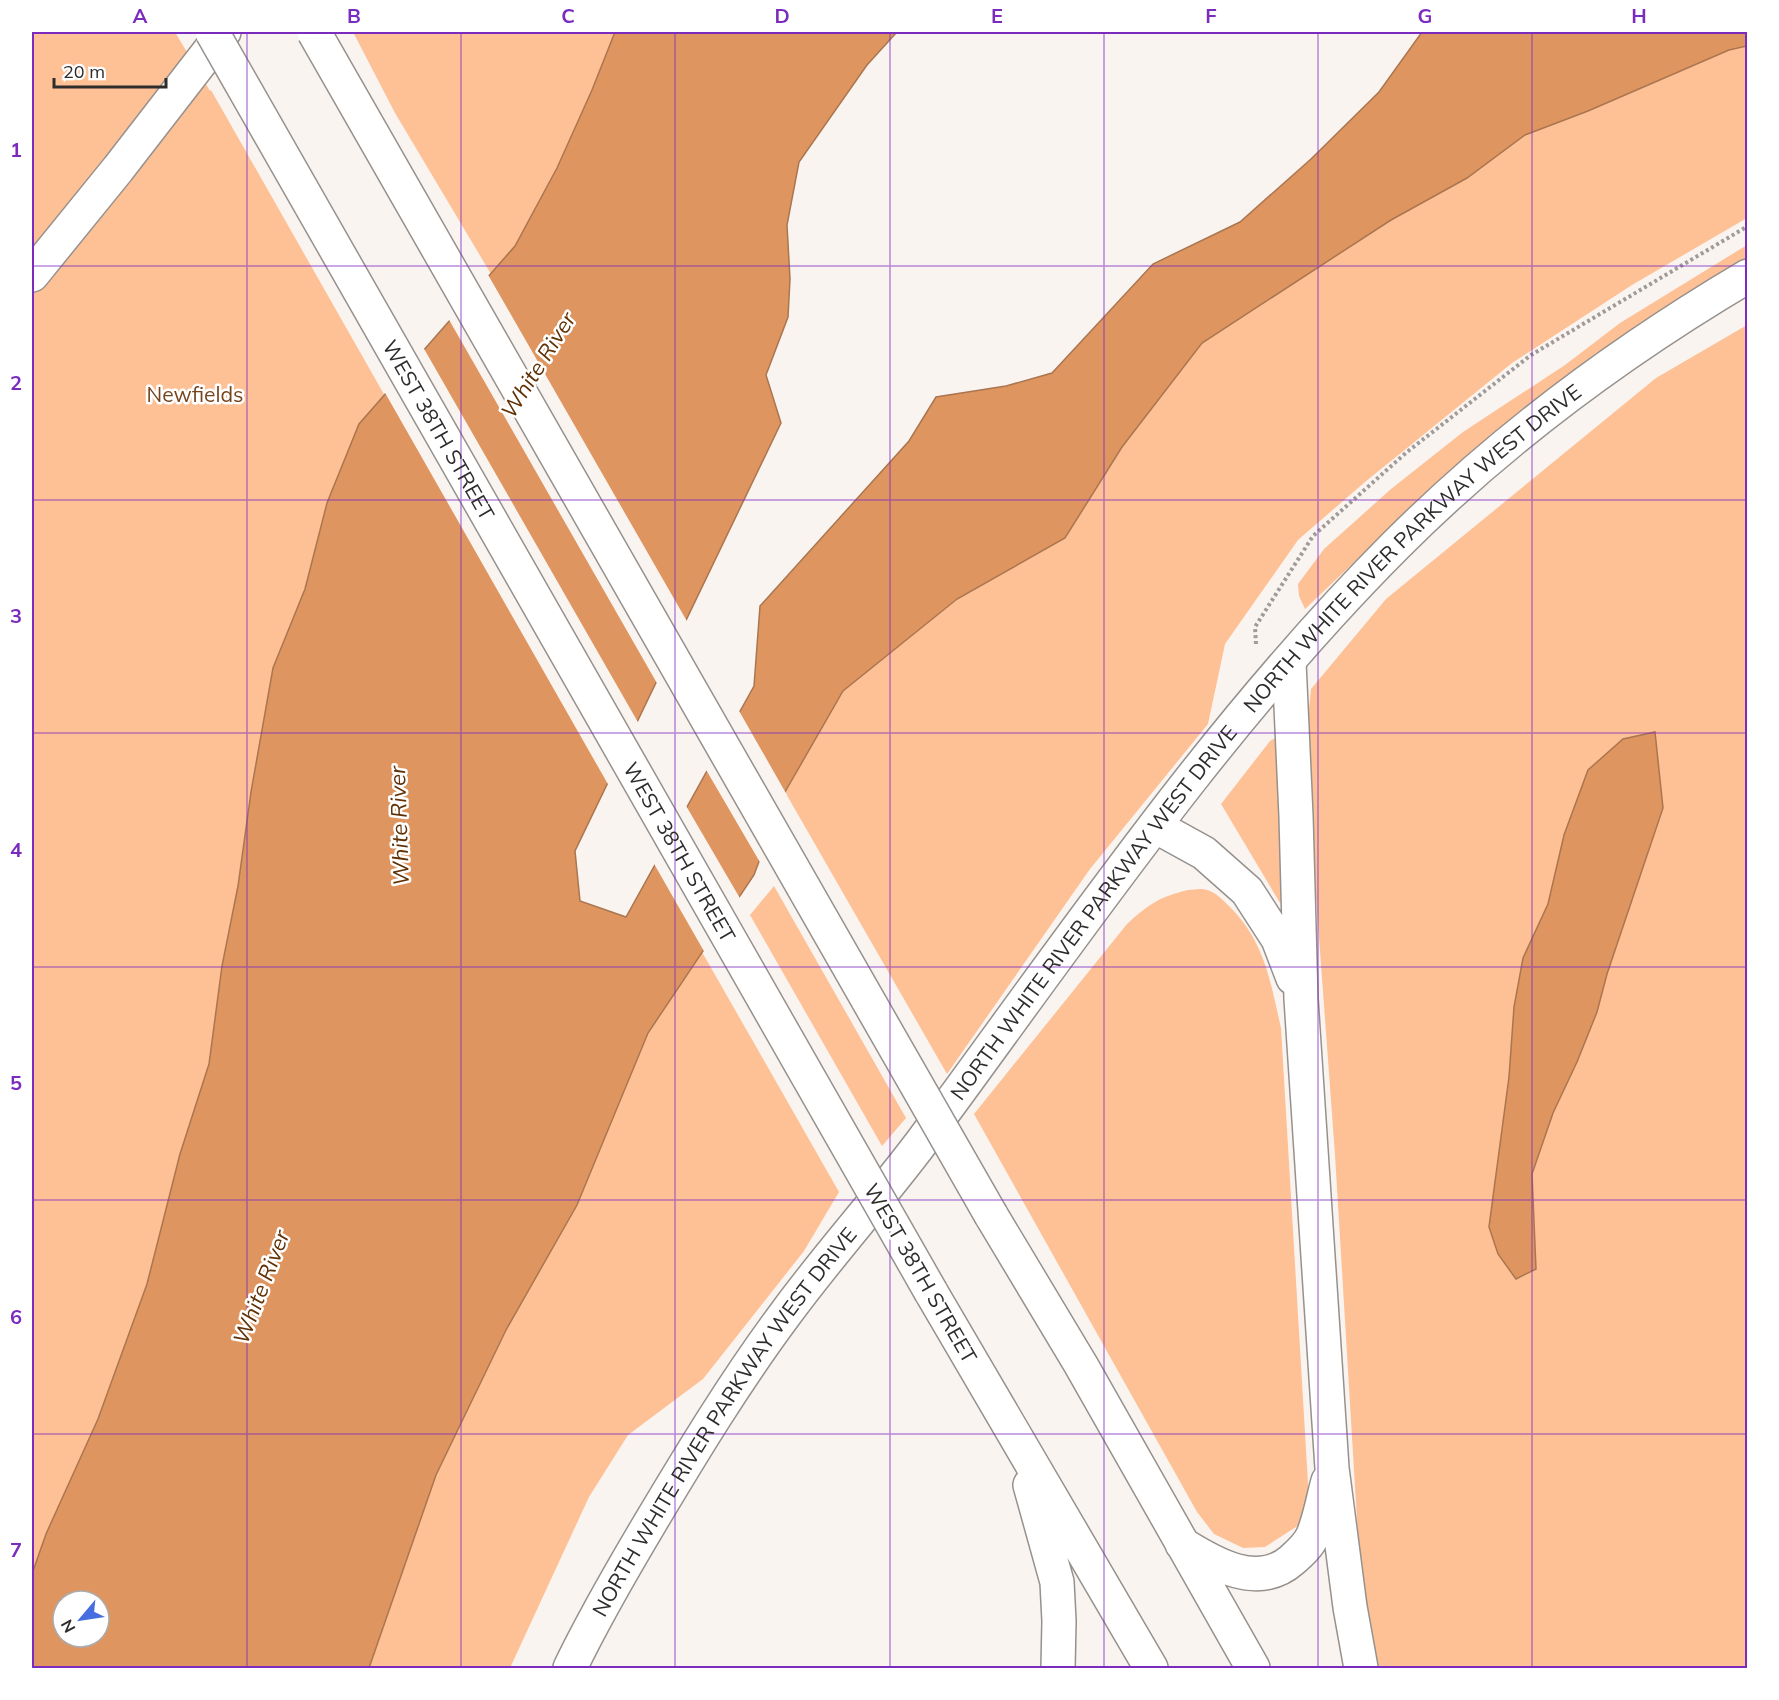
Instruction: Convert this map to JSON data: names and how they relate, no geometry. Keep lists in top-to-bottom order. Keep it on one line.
{"streets":{"main road":["WEST 38TH STREET","NORTH WHITE RIVER PARKWAY WEST DRIVE"]},"water":["White River"],"parks":["Newfields"],"scale_bar":"20 m","north":"bottom left","grid":{"columns":["A","B","C","D","E","F","G","H"],"rows":["1","2","3","4","5","6","7"]}}
